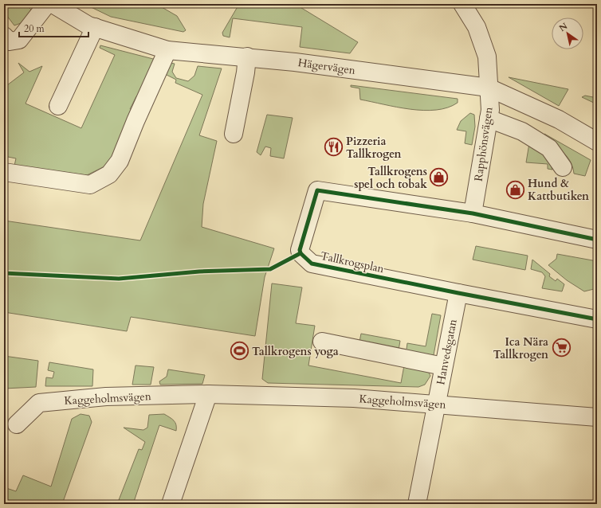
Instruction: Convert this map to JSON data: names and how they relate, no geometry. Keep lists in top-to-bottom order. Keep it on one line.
{"streets":{"street":["Hägervägen","Rapphönsvägen","Tallkrogsplan","Hanvedsgatan","Kaggeholmsvägen"]},"crossings":[["Hägervägen","Rapphönsvägen"],["Rapphönsvägen","Tallkrogsplan"],["Tallkrogsplan","Hanvedsgatan"],["Hanvedsgatan","Kaggeholmsvägen"]],"places":{"restaurant":["Pizzeria Tallkrogen"],"shop":["Tallkrogens spel och tobak","Hund & Kattbutiken"],"supermarket":["Ica Nära Tallkrogen"],"sports":["Tallkrogens yoga"]},"scale_bar":"20 m","north":"top left"}
